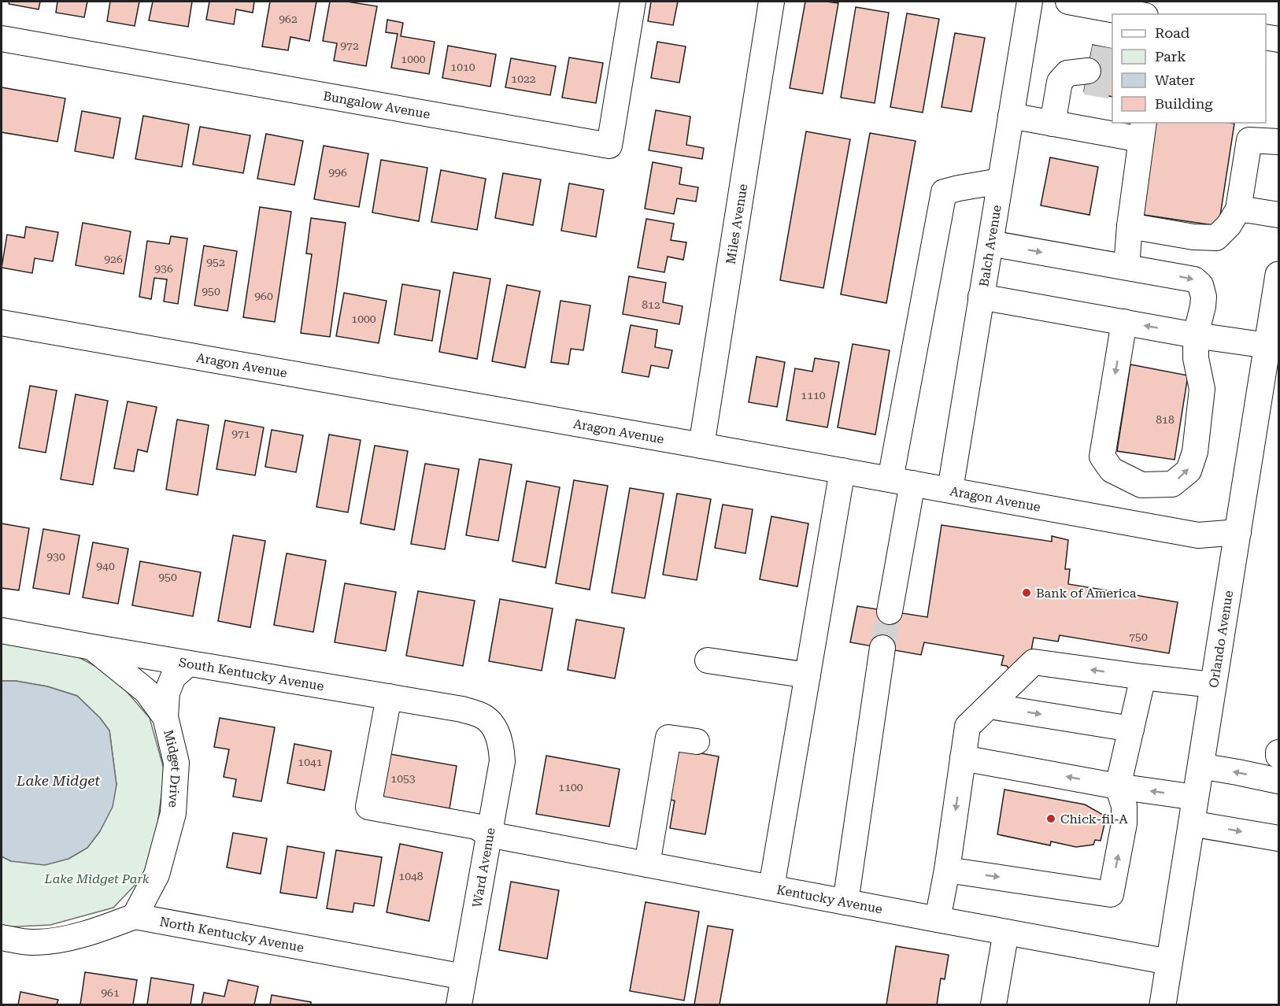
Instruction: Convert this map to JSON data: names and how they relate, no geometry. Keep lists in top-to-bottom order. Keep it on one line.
{"streets":{"main road":["Orlando Avenue"],"street":["Bungalow Avenue","Miles Avenue","Balch Avenue","Aragon Avenue","South Kentucky Avenue","Midget Drive","Ward Avenue","Kentucky Avenue","North Kentucky Avenue"]},"crossings":[["Miles Avenue","Aragon Avenue"],["Balch Avenue","Aragon Avenue"],["Aragon Avenue","Orlando Avenue"],["Orlando Avenue","Kentucky Avenue"],["South Kentucky Avenue","Midget Drive"],["South Kentucky Avenue","Ward Avenue"],["South Kentucky Avenue","Kentucky Avenue"],["Midget Drive","North Kentucky Avenue"],["Ward Avenue","Kentucky Avenue"],["Ward Avenue","North Kentucky Avenue"]],"water":["Lake Midget"],"parks":["Lake Midget Park"],"places":["Bank of America","Chick-fil-A"],"house_numbers":["962","972","1000","1010","1022","996","926","952","936","950","960","812","1000","1110","818","971","930","940","950","750","1041","1053","1100","1048","961"],"legend":["Road","Park","Water","Building"]}
